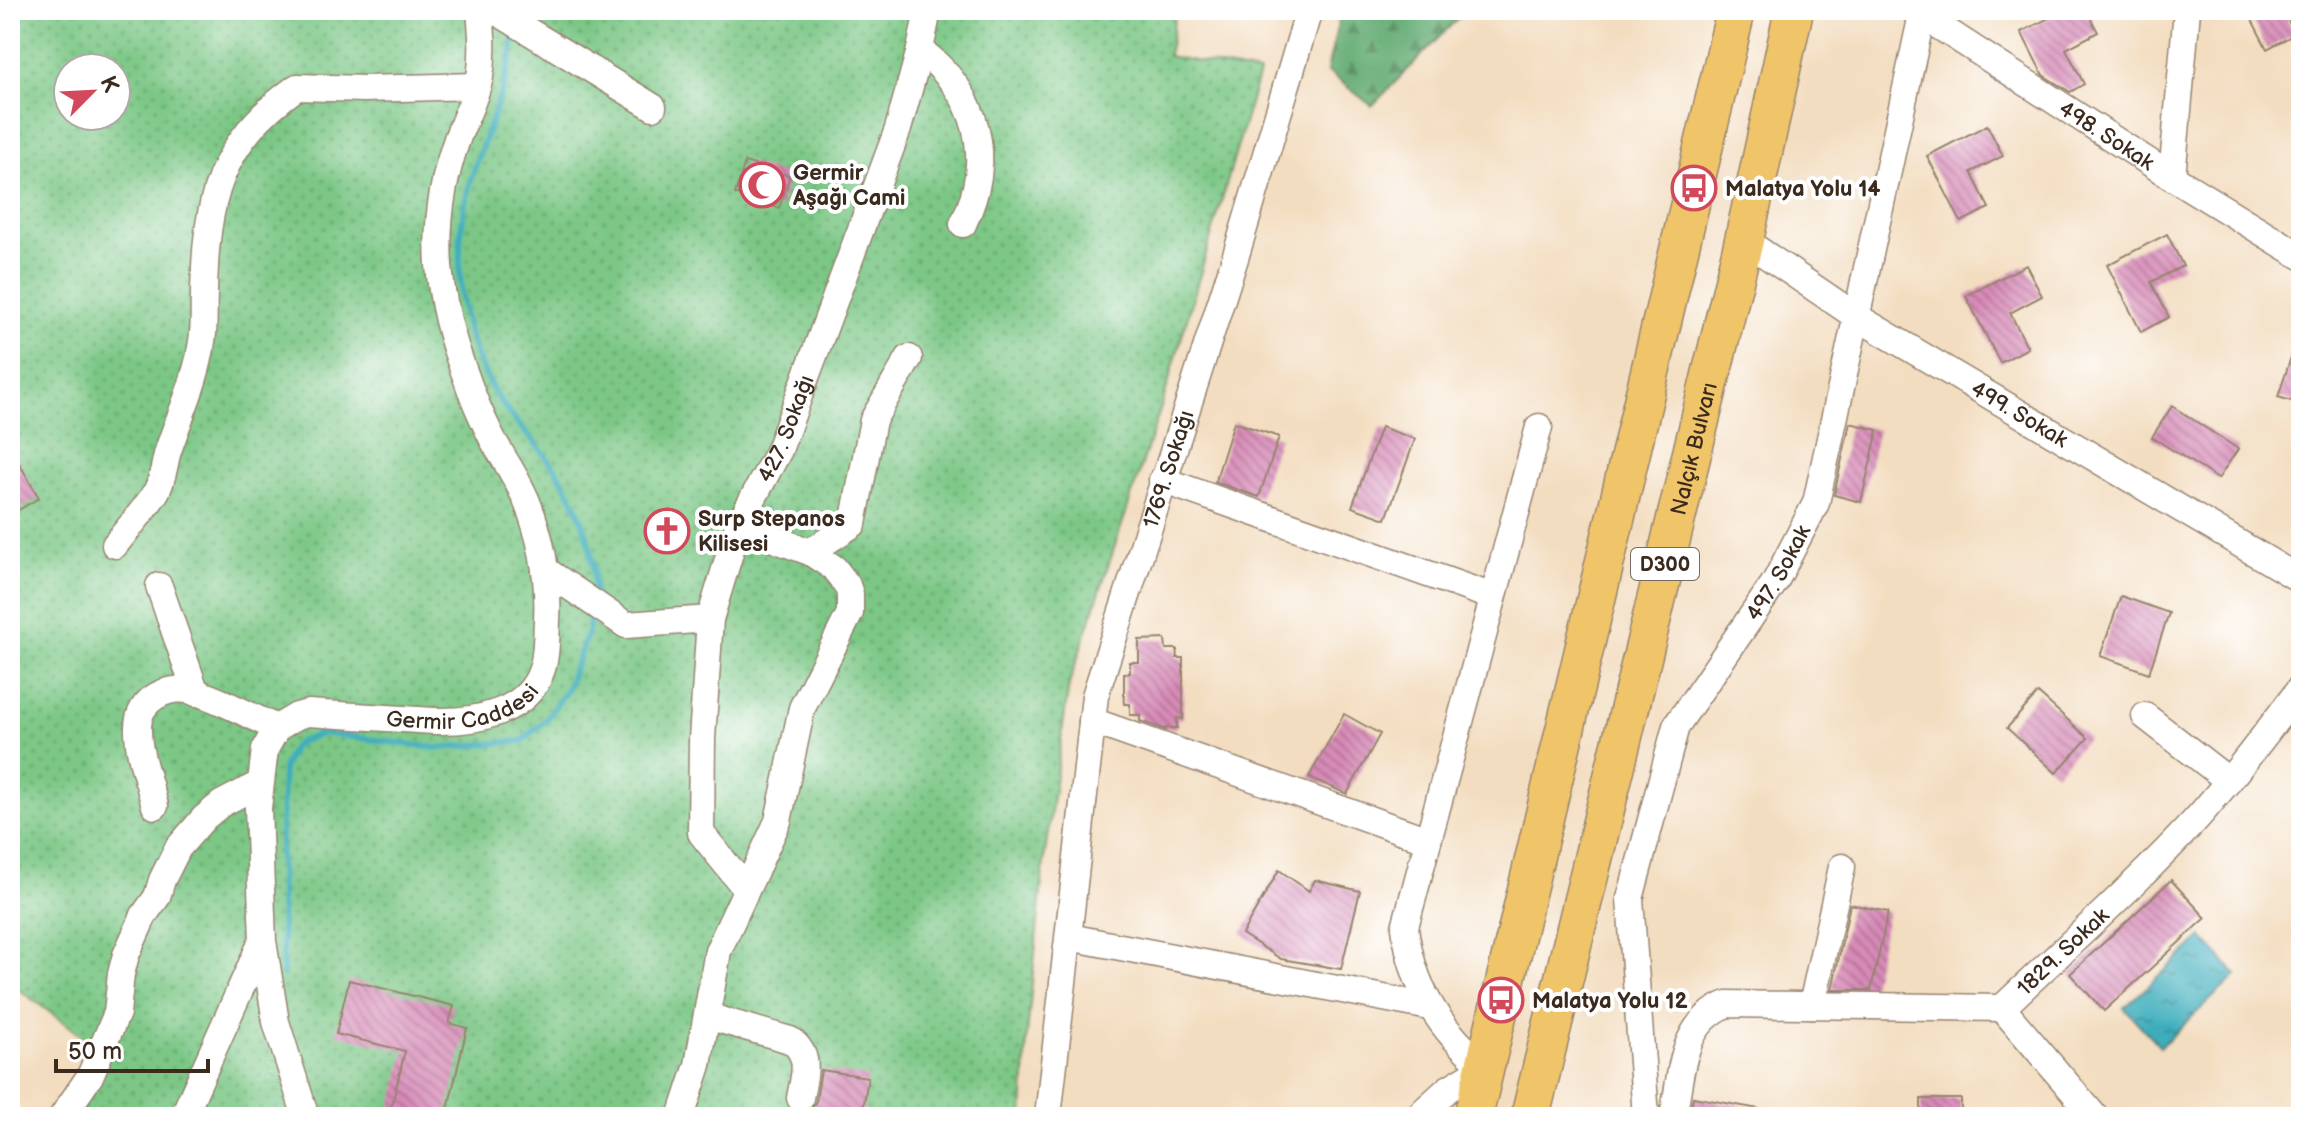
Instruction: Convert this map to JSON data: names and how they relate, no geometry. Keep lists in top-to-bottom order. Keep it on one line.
{"streets":{"highway":["Nalçık Bulvarı","D300"],"street":["498. Sokak","499. Sokak","427. Sokağı","1769. Sokağı","497. Sokak","Germir Caddesi","1829. Sokak"]},"crossings":[["498. Sokak","497. Sokak"],["499. Sokak","Nalçık Bulvarı"],["499. Sokak","497. Sokak"]],"places":{"mosque":["Germir Aşağı Cami"],"bus stop":["Malatya Yolu 14","Malatya Yolu 12"],"church":["Surp Stepanos Kilisesi"]},"scale_bar":"50 m","north":"top right"}
